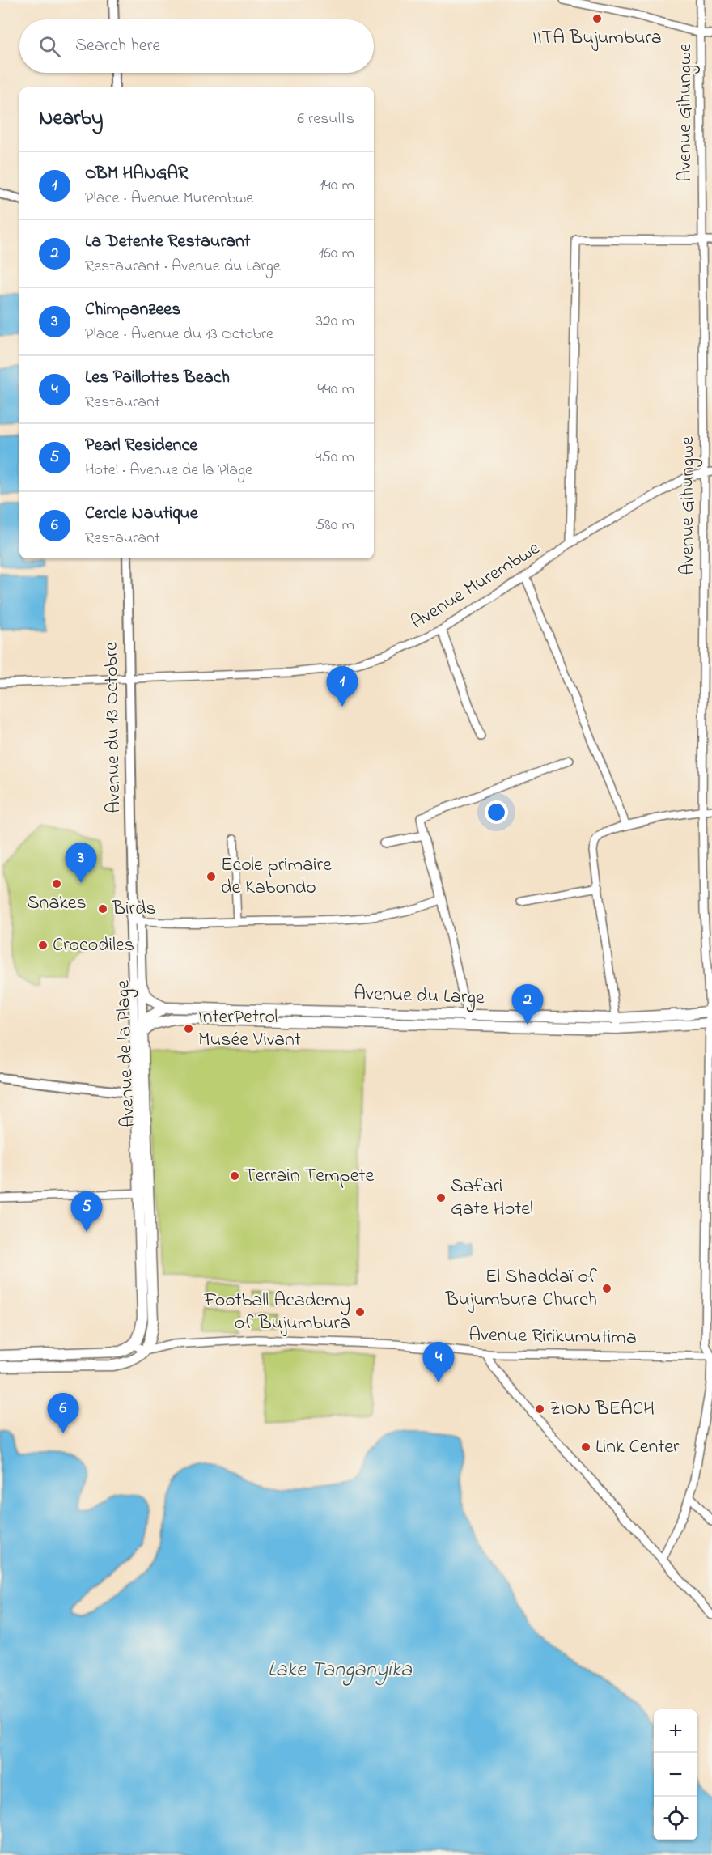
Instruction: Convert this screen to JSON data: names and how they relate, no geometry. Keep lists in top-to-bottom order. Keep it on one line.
{"streets":{"main road":["Avenue du Large","Avenue de la Plage"],"street":["Avenue Gihungwe","Avenue Murembwe","Avenue du 13 Octobre","Avenue Ririkumutima"]},"crossings":[["Avenue Gihungwe","Avenue Murembwe"],["Avenue Gihungwe","Avenue du Large"],["Avenue Gihungwe","Avenue Ririkumutima"],["Avenue Murembwe","Avenue du 13 Octobre"],["Avenue du 13 Octobre","Avenue de la Plage"],["Avenue du Large","Avenue de la Plage"],["Avenue de la Plage","Avenue Ririkumutima"]],"water":["Lake Tanganyika"],"places":["IITA Bujumbura","Ecole primaire de Kabondo","Snakes","Birds","Crocodiles","InterPetrol Musée Vivant","Terrain Tempete","Safari Gate Hotel","El Shaddaï of Bujumbura Church","Football Academy of Bujumbura","ZION BEACH","Link Center"],"page":{"search":"Search here","heading":["Nearby","6 results"],"list":[{"mark":"1","name":"OBM HANGAR","note":"Place · Avenue Murembwe","value":"140 m"},{"mark":"2","name":"La Detente Restaurant","note":"Restaurant · Avenue du Large","value":"160 m"},{"mark":"3","name":"Chimpanzees","note":"Place · Avenue du 13 Octobre","value":"320 m"},{"mark":"4","name":"Les Paillottes Beach","note":"Restaurant","value":"440 m"},{"mark":"5","name":"Pearl Residence","note":"Hotel · Avenue de la Plage","value":"450 m"},{"mark":"6","name":"Cercle Nautique","note":"Restaurant","value":"580 m"}],"pins":["1","3","2","5","4","6"],"map_buttons":["+","−"]}}
